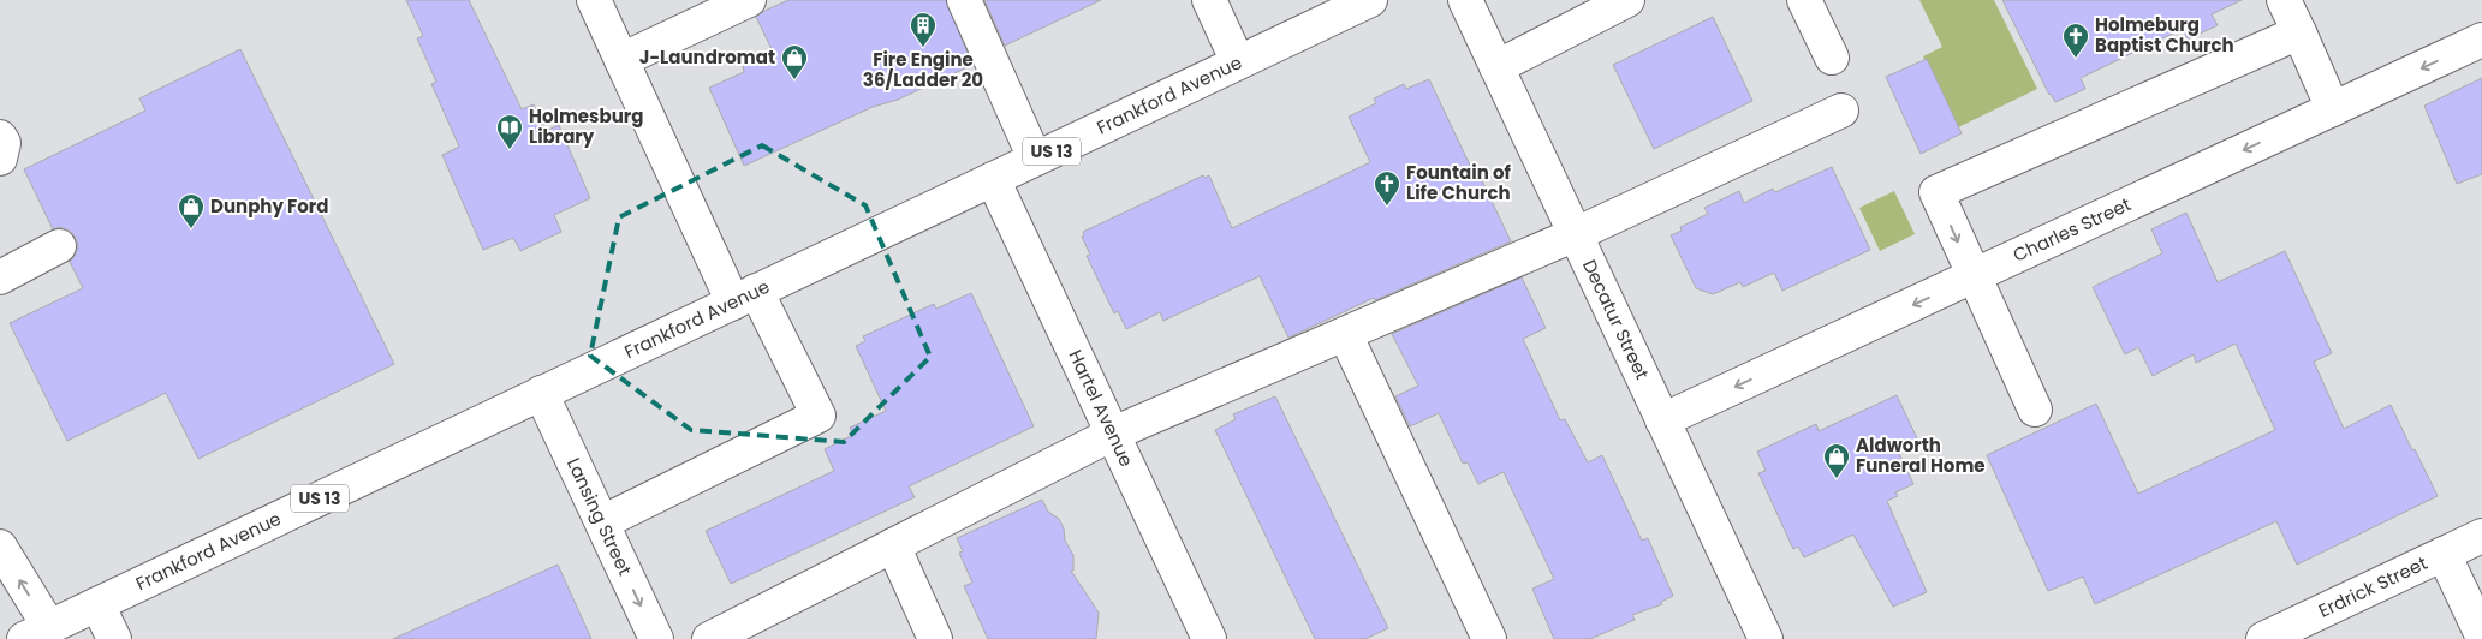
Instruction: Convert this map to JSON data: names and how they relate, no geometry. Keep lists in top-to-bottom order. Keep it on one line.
{"streets":{"street":["Frankford Avenue","US 13","Charles Street","Decatur Street","Hartel Avenue","Lansing Street","Erdrick Street"]},"crossings":[["Frankford Avenue","Hartel Avenue"],["Frankford Avenue","Lansing Street"],["Charles Street","Decatur Street"]],"one_way":["Lansing Street"],"places":{"building":["Fire Engine 36/Ladder 20"],"church":["Holmeburg Baptist Church","Fountain of Life Church"],"shop":["J-Laundromat","Dunphy Ford","Aldworth Funeral Home"],"library":["Holmesburg Library"]}}
